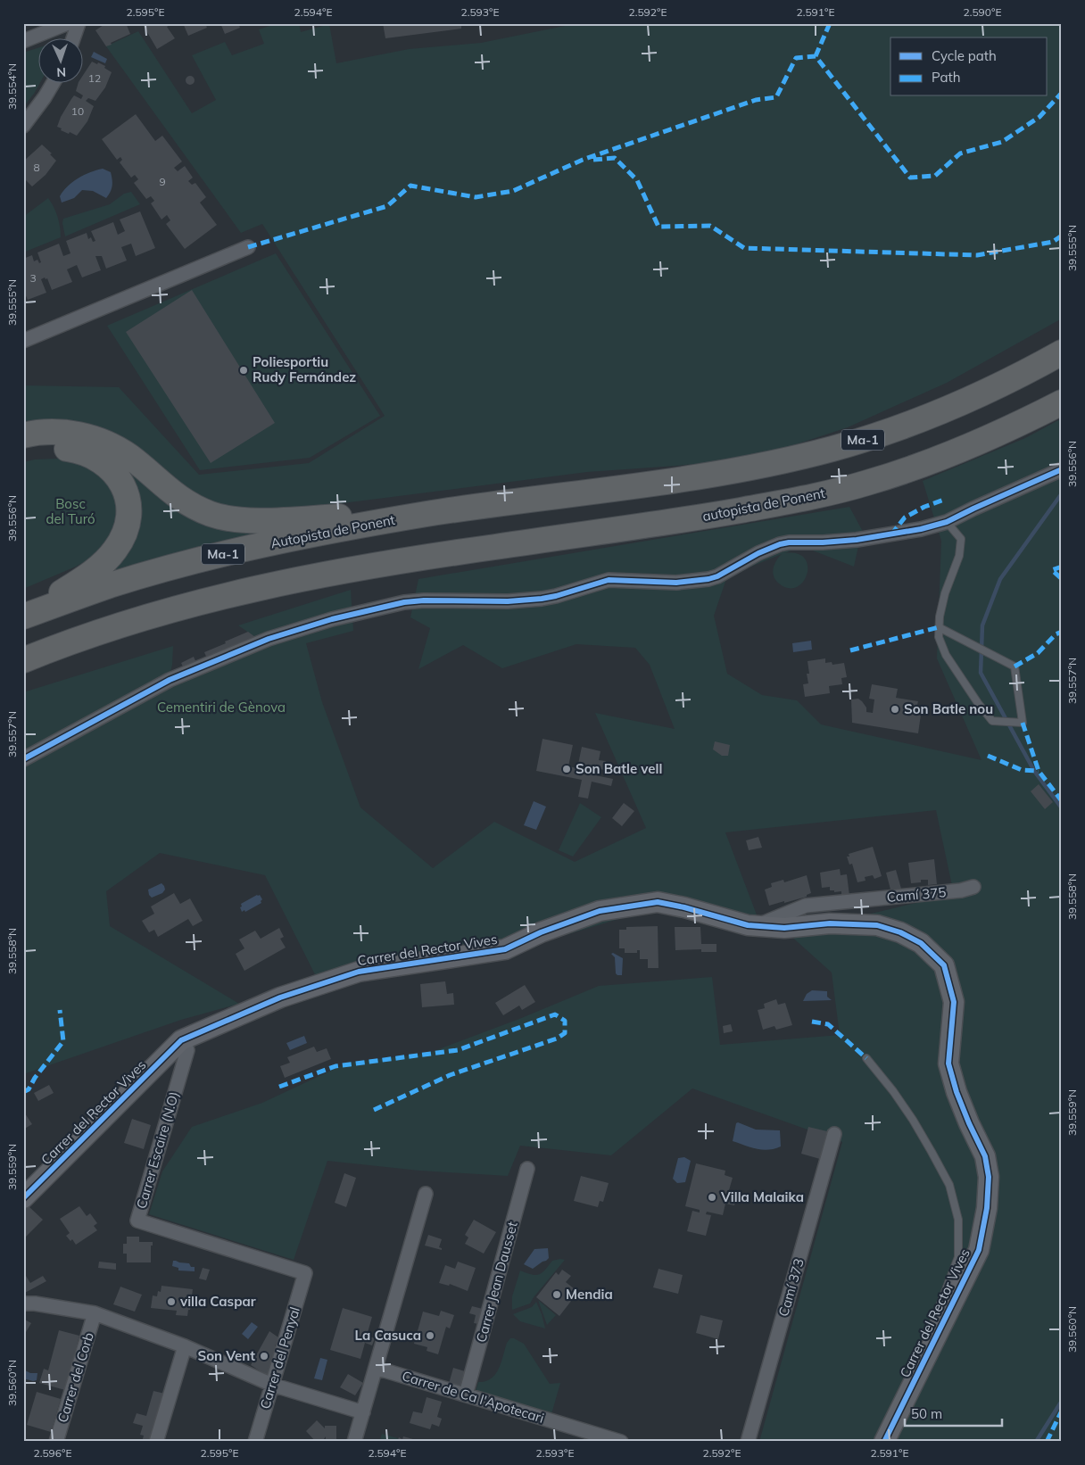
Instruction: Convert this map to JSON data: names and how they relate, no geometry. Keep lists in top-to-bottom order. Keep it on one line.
{"streets":{"highway":["Ma-1","autopista de Ponent","Autopista de Ponent"],"street":["Camí 375","Carrer del Rector Vives","Carrer Escaire (N.O)","Carrer Jean Dausset","Camí 373","Carrer del Penyal","Carrer del Corb","Carrer de Ca l'Apotecari"]},"crossings":[["Camí 375","Carrer del Rector Vives"],["Carrer del Rector Vives","Carrer Escaire (N.O)"],["Carrer Escaire (N.O)","Carrer del Penyal"],["Carrer Jean Dausset","Carrer de Ca l'Apotecari"]],"parks":["Bosc del Turó","Cementiri de Gènova"],"places":["Poliesportiu Rudy Fernández","Son Batle nou","Son Batle vell","Villa Malaika","Mendia","villa Caspar","La Casuca","Son Vent"],"house_numbers":["12","10","8","9","3"],"legend":["Cycle path","Path"],"scale_bar":"50 m","north":"bottom","coordinates":["2.595°E","2.594°E","2.593°E","2.592°E","2.591°E","2.590°E","39.554°N","39.555°N","39.556°N","39.557°N","39.558°N","39.559°N","39.560°N","2.596°E"]}
